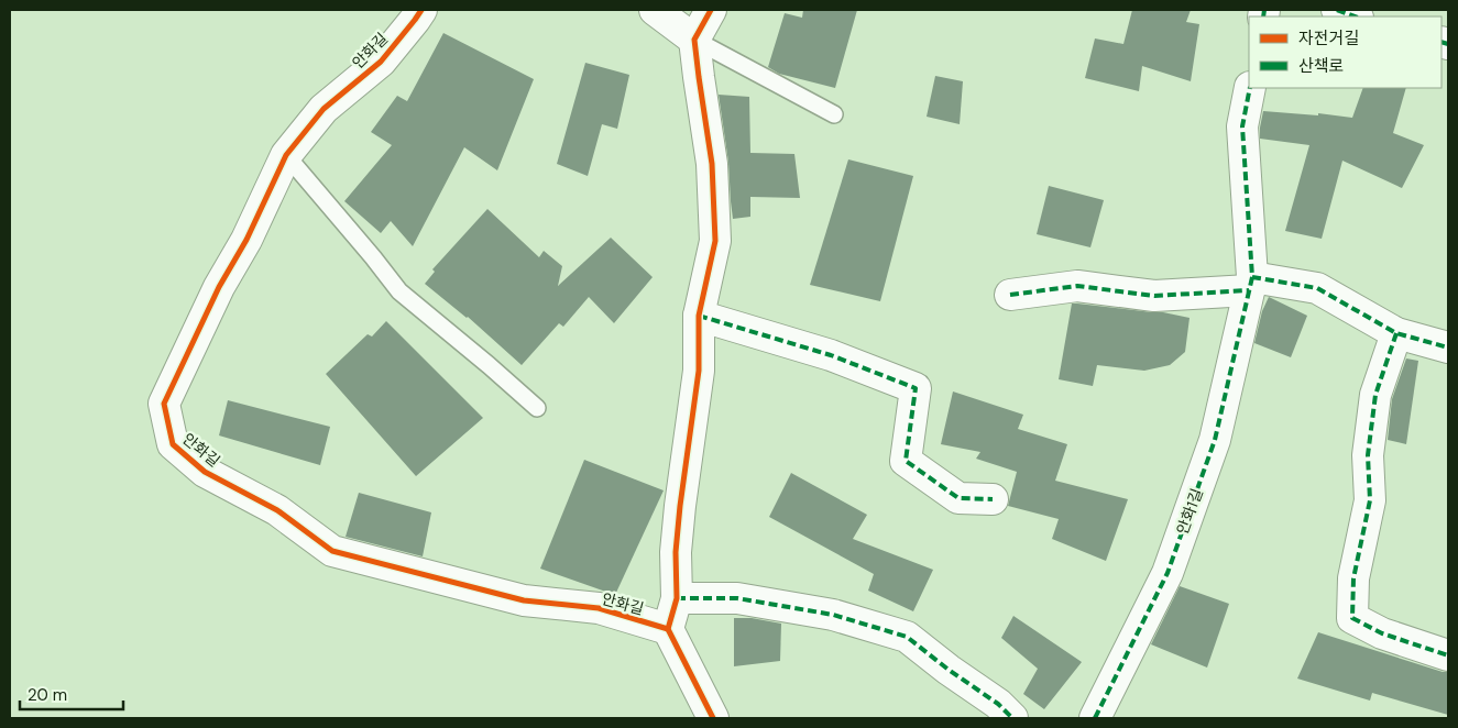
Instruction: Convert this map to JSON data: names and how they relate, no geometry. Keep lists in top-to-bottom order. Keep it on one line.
{"streets":{"street":["안화길","안화1길"]},"legend":["자전거길","산책로"],"scale_bar":"20 m"}
